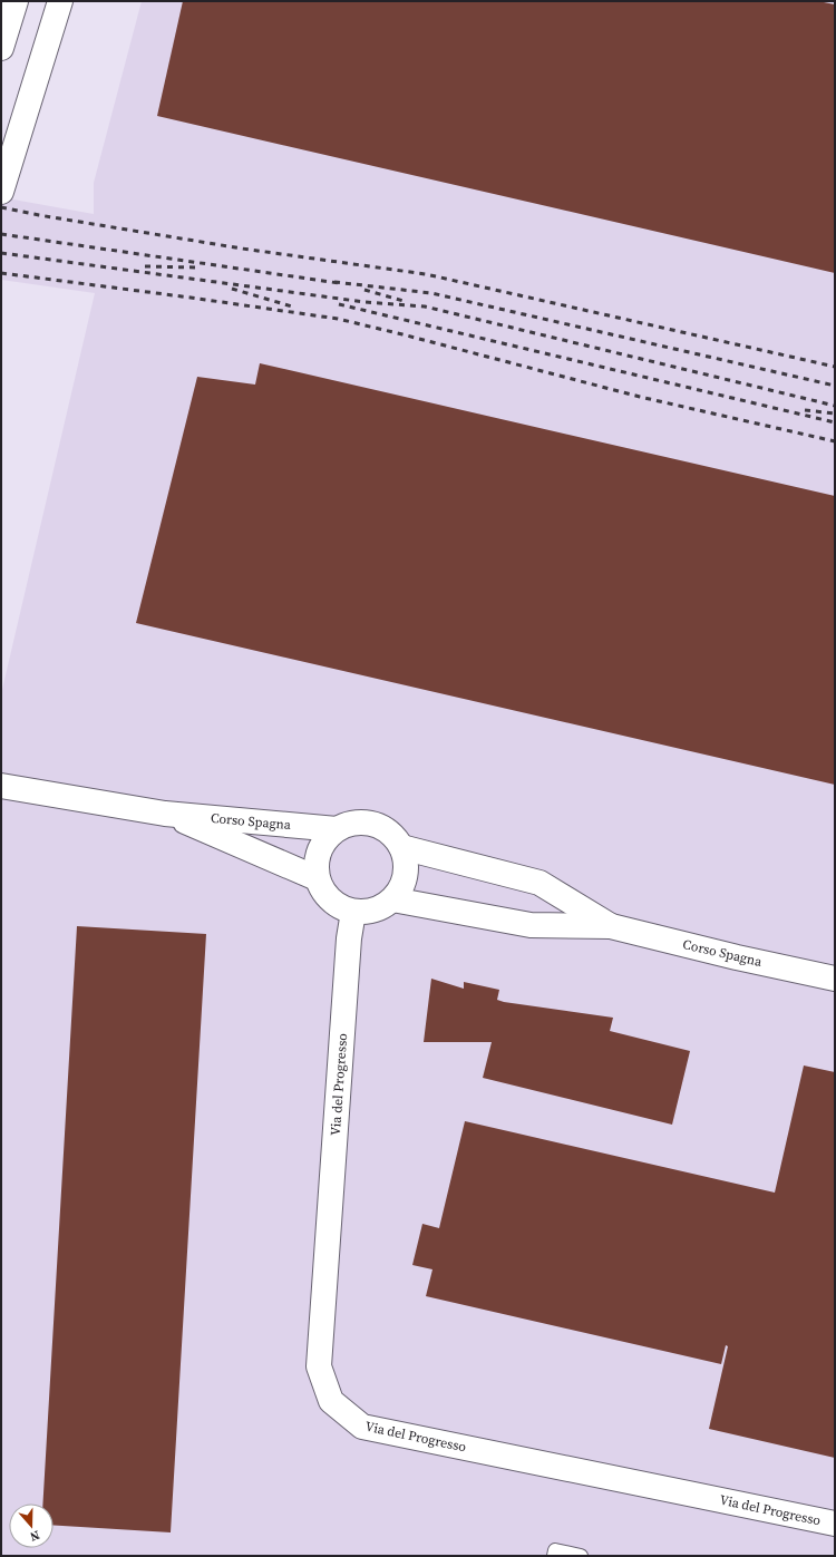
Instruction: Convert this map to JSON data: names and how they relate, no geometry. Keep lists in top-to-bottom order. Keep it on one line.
{"streets":{"main road":["Corso Spagna","Via del Progresso"]},"crossings":[["Corso Spagna","Via del Progresso"]],"north":"bottom"}
